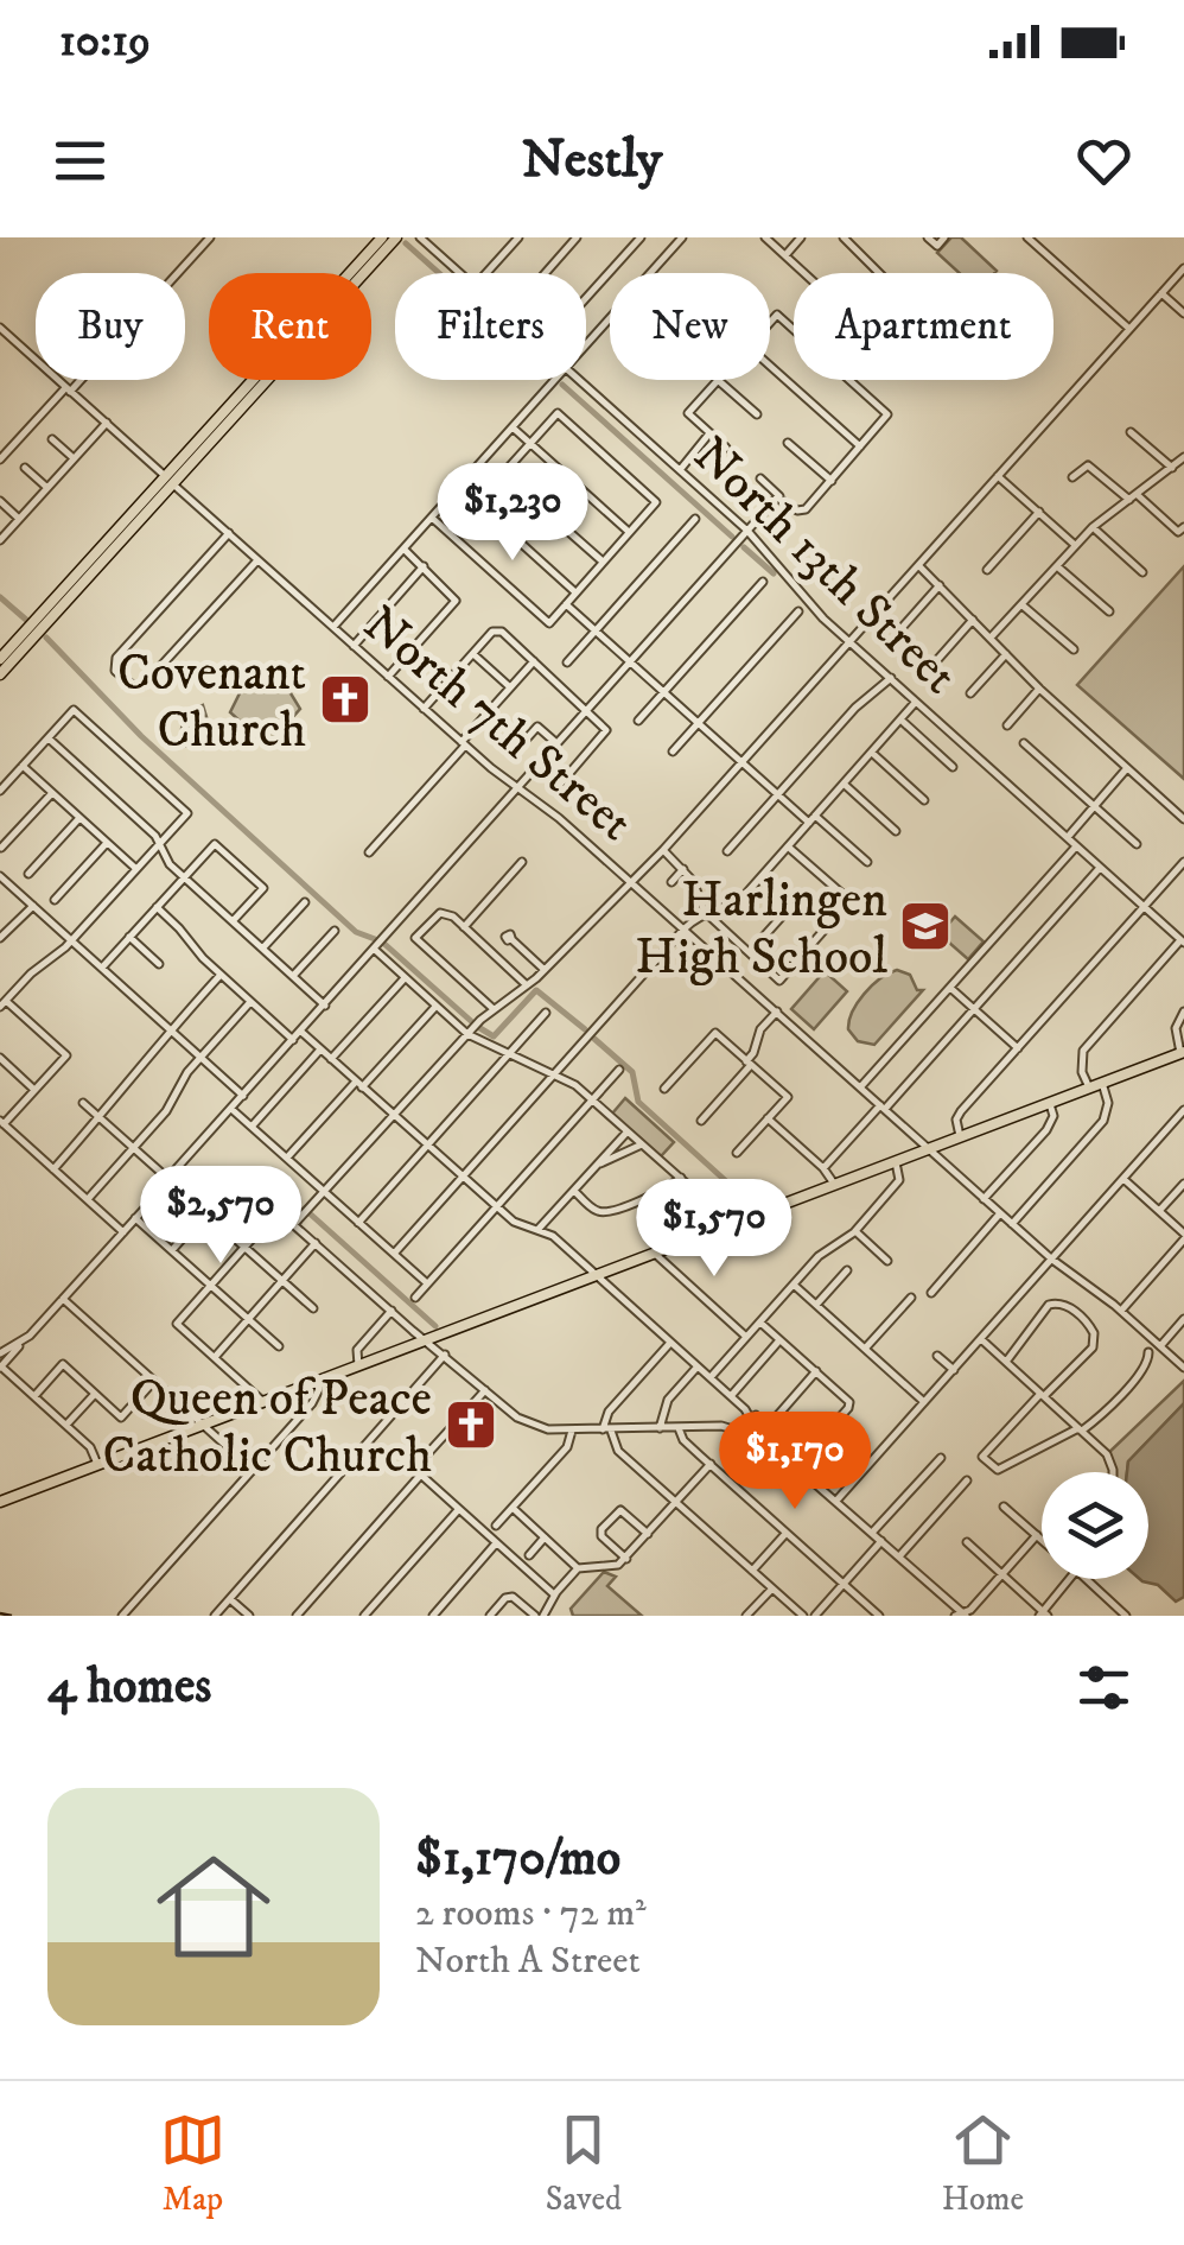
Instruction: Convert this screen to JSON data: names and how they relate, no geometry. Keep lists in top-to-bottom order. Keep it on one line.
{"streets":{"street":["North 13th Street","North 7th Street"]},"places":{"church":["Covenant Church","Queen of Peace Catholic Church"],"school or university":["Harlingen High School"]},"page":{"status":"10:19","header":"Nestly","chip":["Buy","Rent","Filters","New","Apartment"],"price":["$1,230","$2,570","$1,570","$1,170"],"heading":"4 homes","list":[{"name":"$1,170/mo","note":"2 rooms · 72 m² · North A Street"}],"tabs":["Map","Saved","Home"]}}
